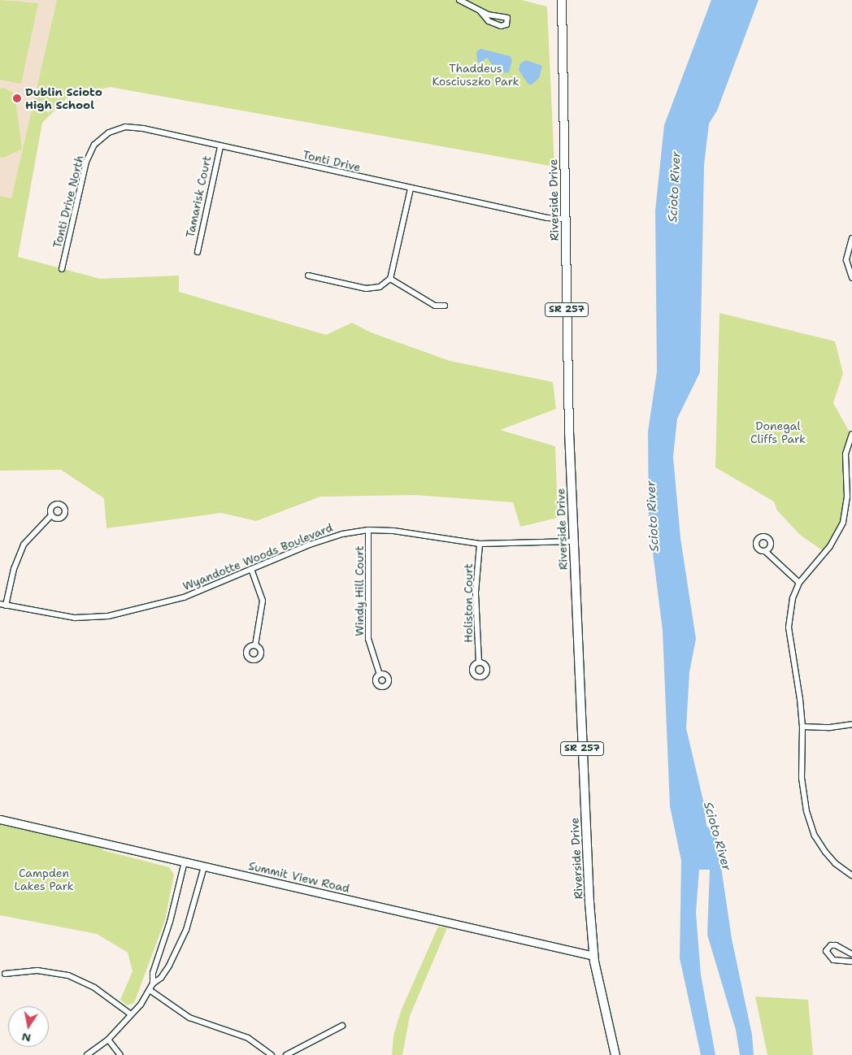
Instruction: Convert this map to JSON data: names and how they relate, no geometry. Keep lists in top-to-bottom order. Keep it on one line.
{"streets":{"main road":["Riverside Drive","SR 257"],"street":["Tonti Drive","Tamarisk Court","Tonti Drive North","Wyandotte Woods Boulevard","Windy Hill Court","Holiston Court","Summit View Road"]},"crossings":[["Tonti Drive","Tamarisk Court"],["Tonti Drive","Riverside Drive"],["Tonti Drive","Tonti Drive North"],["Riverside Drive","Wyandotte Woods Boulevard"],["Riverside Drive","Summit View Road"],["Wyandotte Woods Boulevard","Windy Hill Court"],["Wyandotte Woods Boulevard","Holiston Court"]],"water":["Scioto River"],"parks":["Thaddeus Kosciuszko Park","Donegal Cliffs Park","Campden Lakes Park"],"places":["Dublin Scioto High School"],"north":"bottom"}
